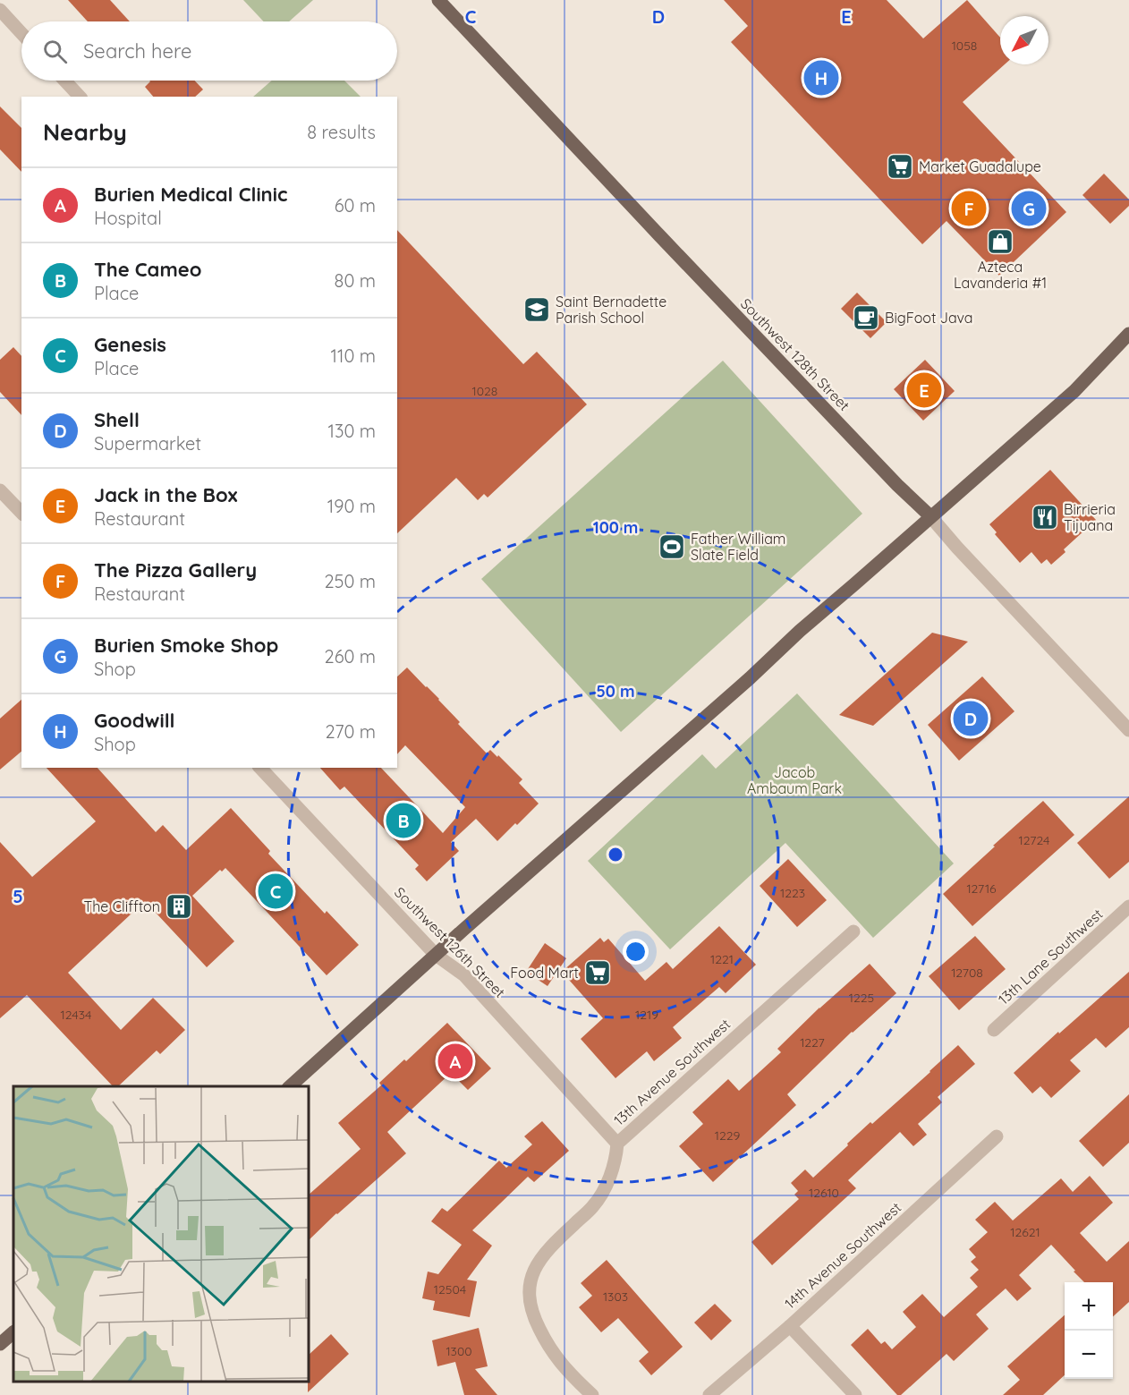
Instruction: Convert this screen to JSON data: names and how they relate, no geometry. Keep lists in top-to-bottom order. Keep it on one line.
{"streets":{"main road":["Southwest 128th Street"],"street":["Southwest 126th Street","13th Lane Southwest","13th Avenue Southwest","14th Avenue Southwest"]},"crossings":[["Southwest 126th Street","13th Avenue Southwest"]],"parks":["Jacob Ambaum Park"],"places":{"supermarket":["Market Guadalupe","Food Mart"],"shop":["Azteca Lavanderia #1"],"school or university":["Saint Bernadette Parish School"],"cafe":["BigFoot Java"],"restaurant":["Birrieria Tijuana"],"sports":["Father William Slate Field"],"building":["The Cliffton"]},"house_numbers":["1058","1028","12724","12716","1223","1221","12708","1225","12434","1219","1227","1229","12610","12621","12504","1303","1300"],"north":"bottom left","page":{"search":"Search here","pins":["H","F","G","E","D","B","C","A"],"heading":["Nearby","8 results"],"list":[{"mark":"A","name":"Burien Medical Clinic","note":"Hospital","value":"60 m"},{"mark":"B","name":"The Cameo","note":"Place","value":"80 m"},{"mark":"C","name":"Genesis","note":"Place","value":"110 m"},{"mark":"D","name":"Shell","note":"Supermarket","value":"130 m"},{"mark":"E","name":"Jack in the Box","note":"Restaurant","value":"190 m"},{"mark":"F","name":"The Pizza Gallery","note":"Restaurant","value":"250 m"},{"mark":"G","name":"Burien Smoke Shop","note":"Shop","value":"260 m"},{"mark":"H","name":"Goodwill","note":"Shop","value":"270 m"}],"map_buttons":["+","−"]},"grid":{"columns":["C","D","E"],"rows":["5"]},"rings":["100 m","50 m"]}
